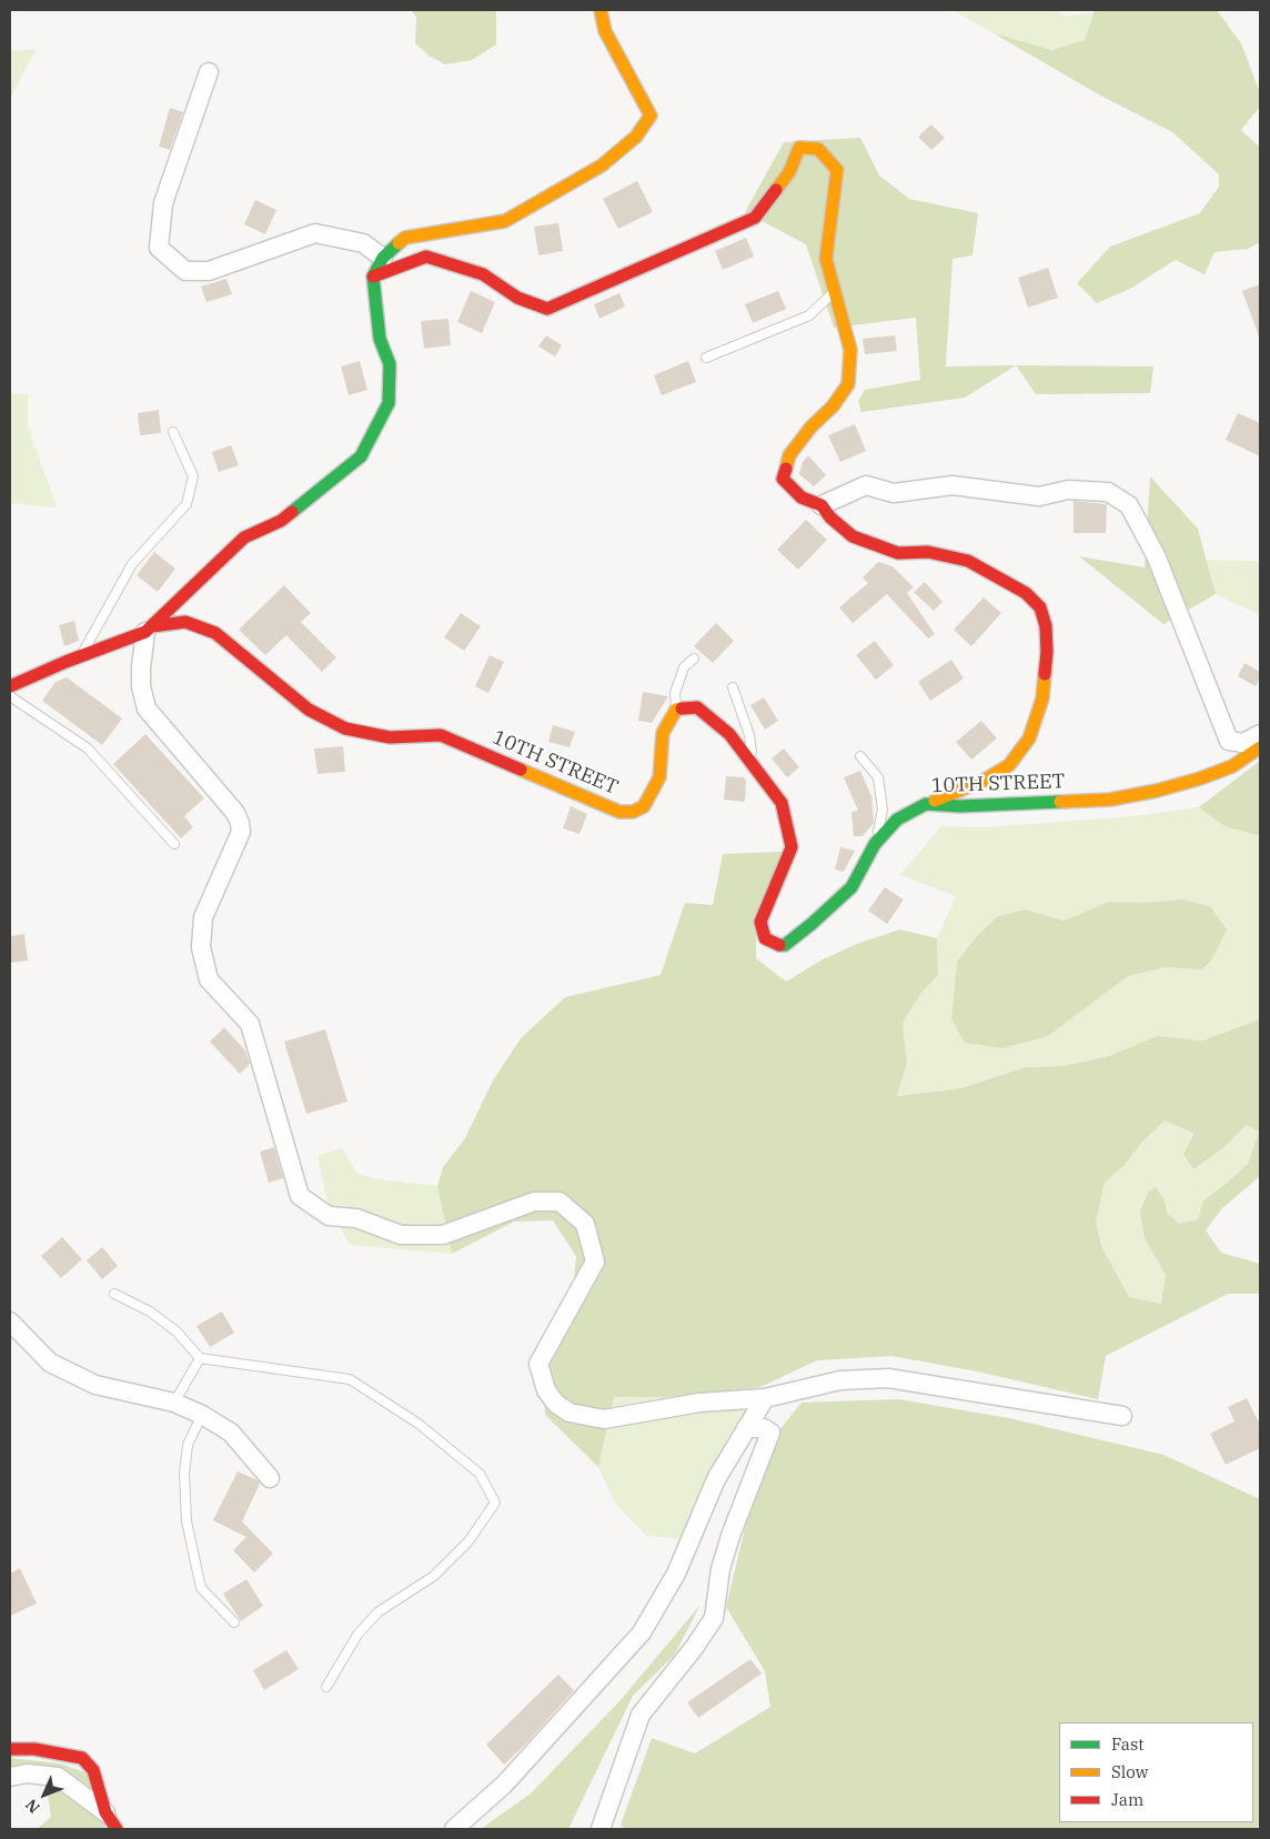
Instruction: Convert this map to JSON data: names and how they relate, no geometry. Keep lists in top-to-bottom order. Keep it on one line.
{"streets":{"street":["10TH STREET"]},"legend":["Fast","Slow","Jam"],"north":"bottom left"}
